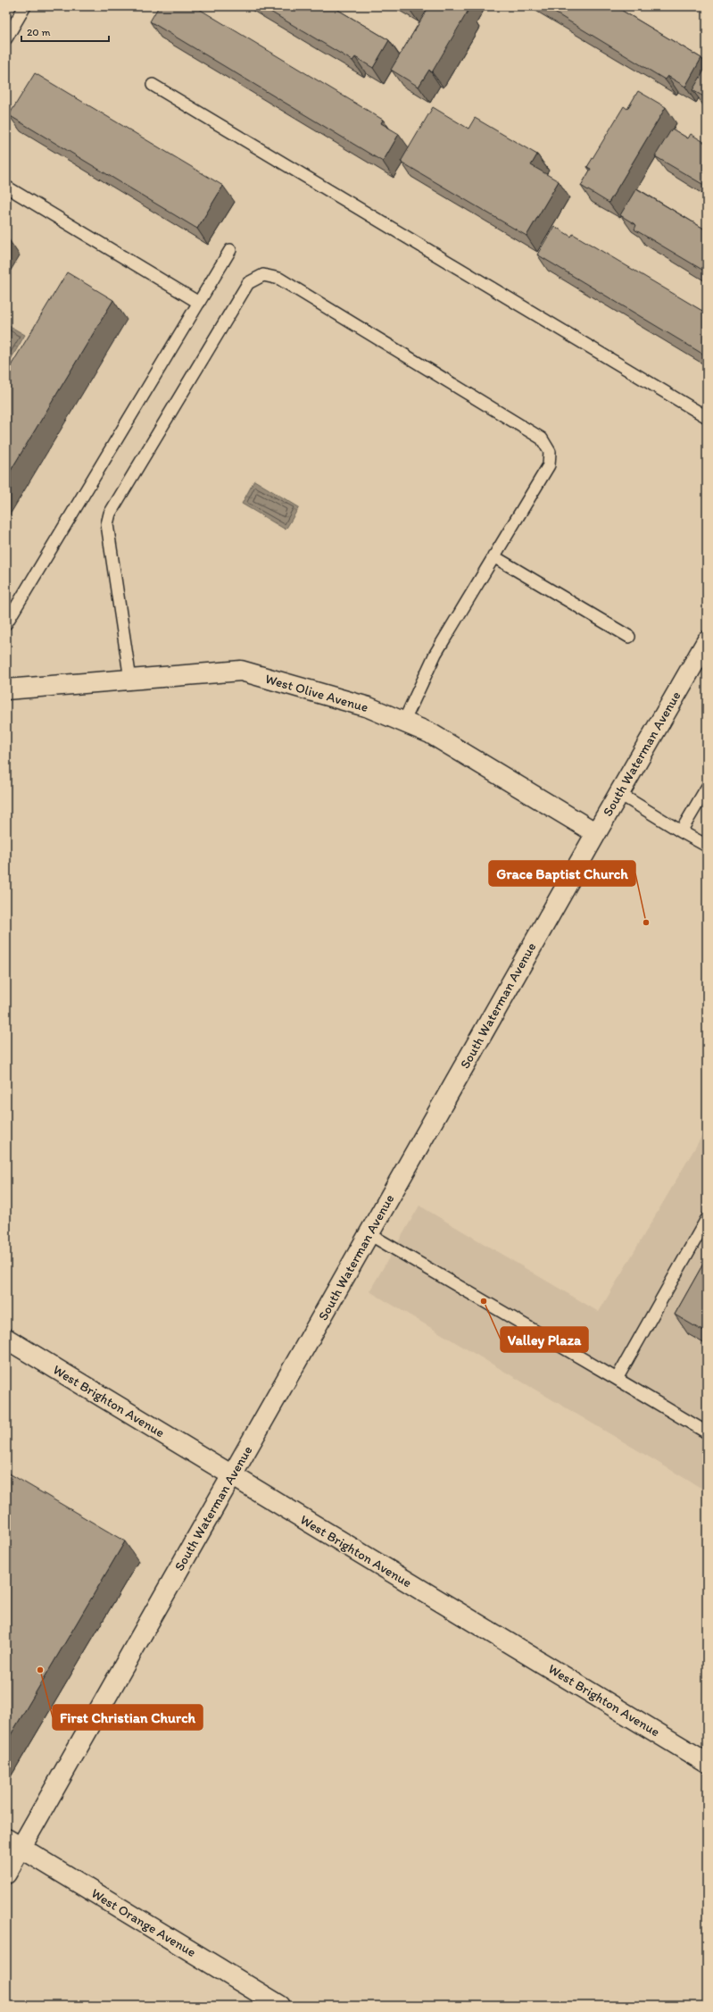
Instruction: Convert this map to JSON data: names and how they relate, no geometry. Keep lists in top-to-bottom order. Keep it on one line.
{"streets":{"street":["West Olive Avenue","South Waterman Avenue","West Brighton Avenue","West Orange Avenue"]},"crossings":[["West Olive Avenue","South Waterman Avenue"],["South Waterman Avenue","West Brighton Avenue"],["South Waterman Avenue","West Orange Avenue"]],"places":["Grace Baptist Church","Valley Plaza","First Christian Church"],"scale_bar":"20 m"}
